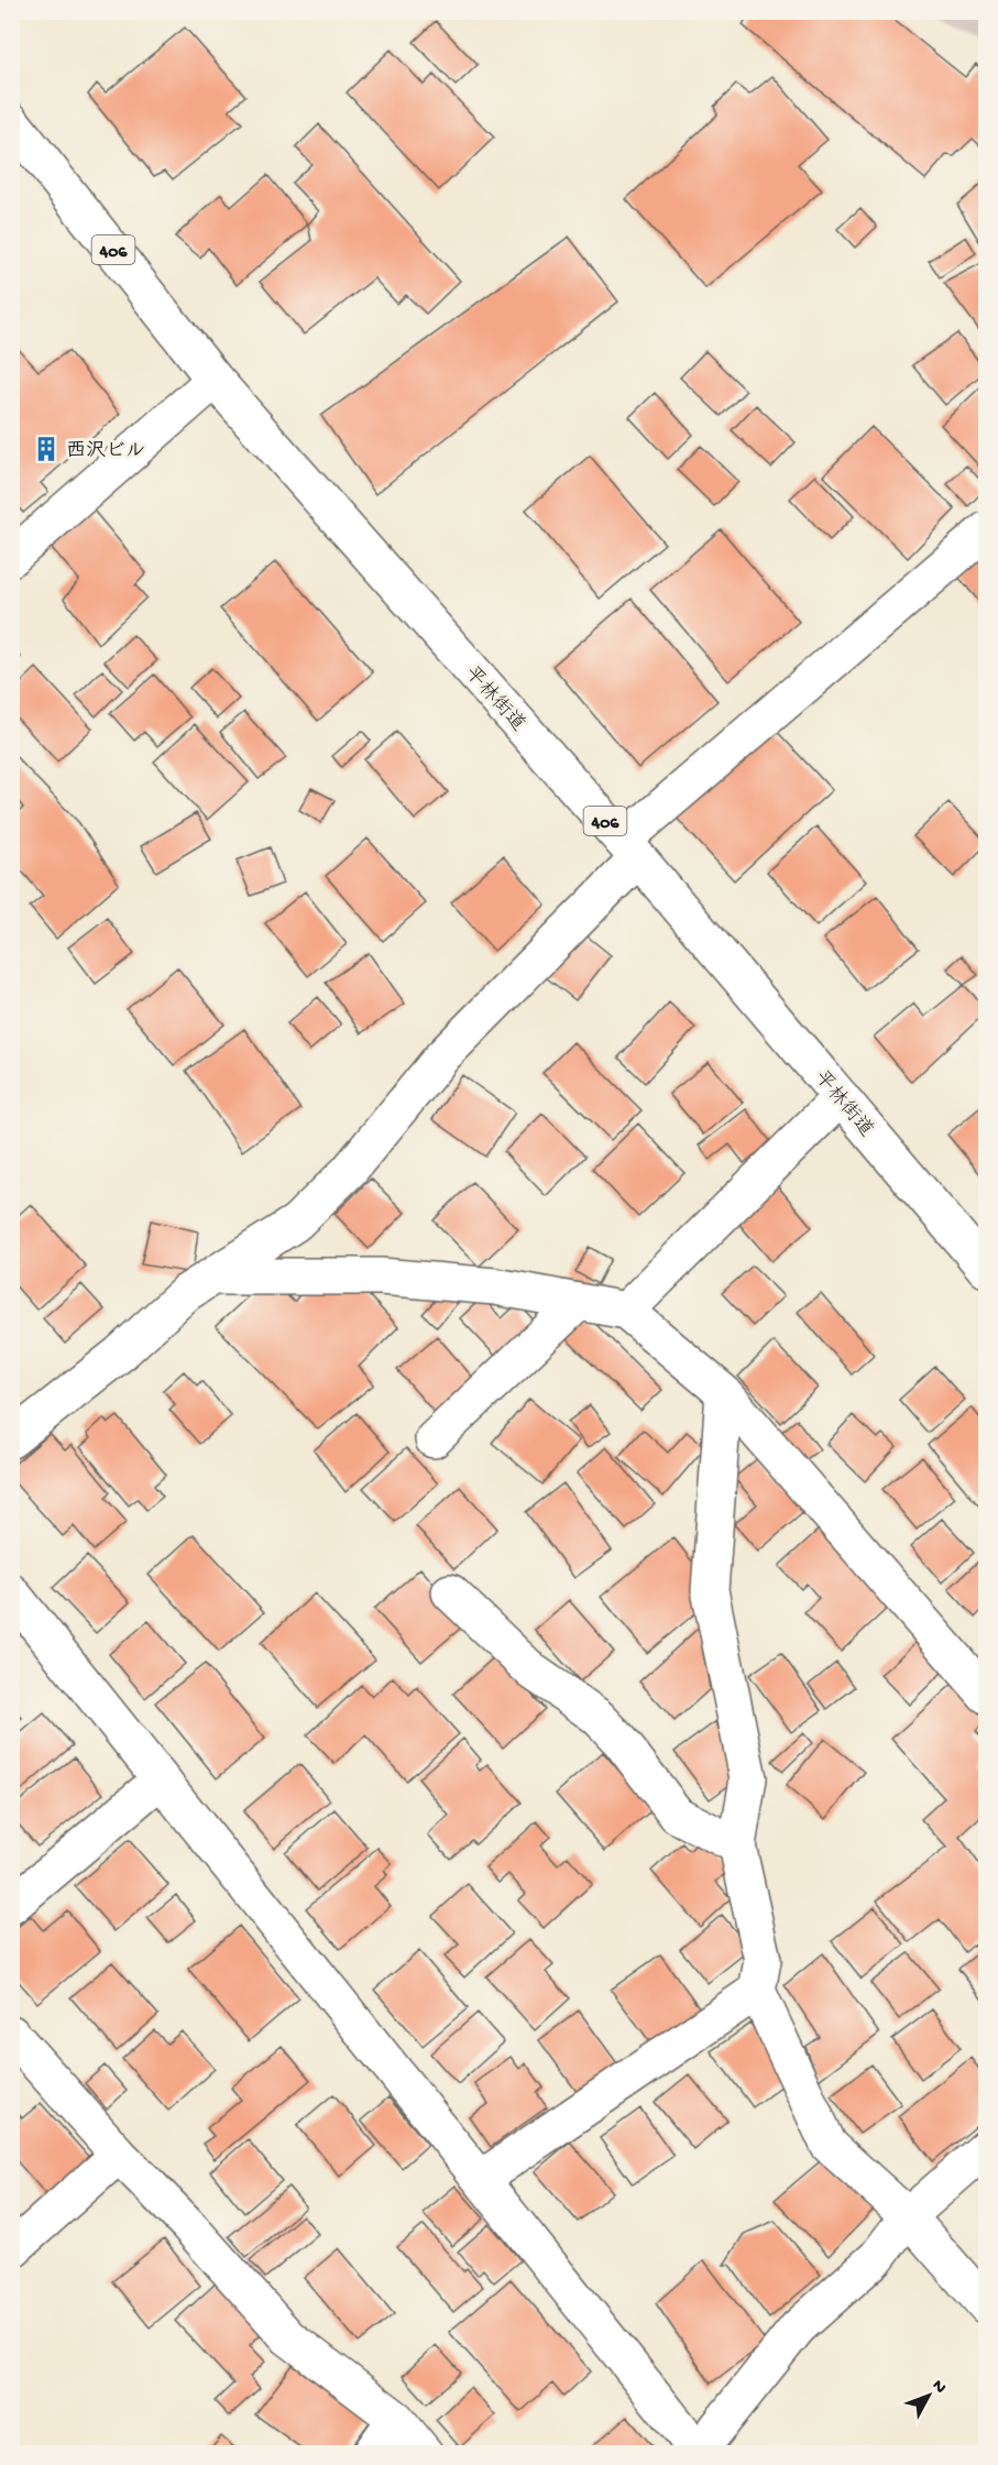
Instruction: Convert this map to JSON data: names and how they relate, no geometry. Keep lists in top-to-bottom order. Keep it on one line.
{"streets":{"main road":["406","平林街道"]},"places":{"building":["西沢ビル"]},"north":"top right"}
